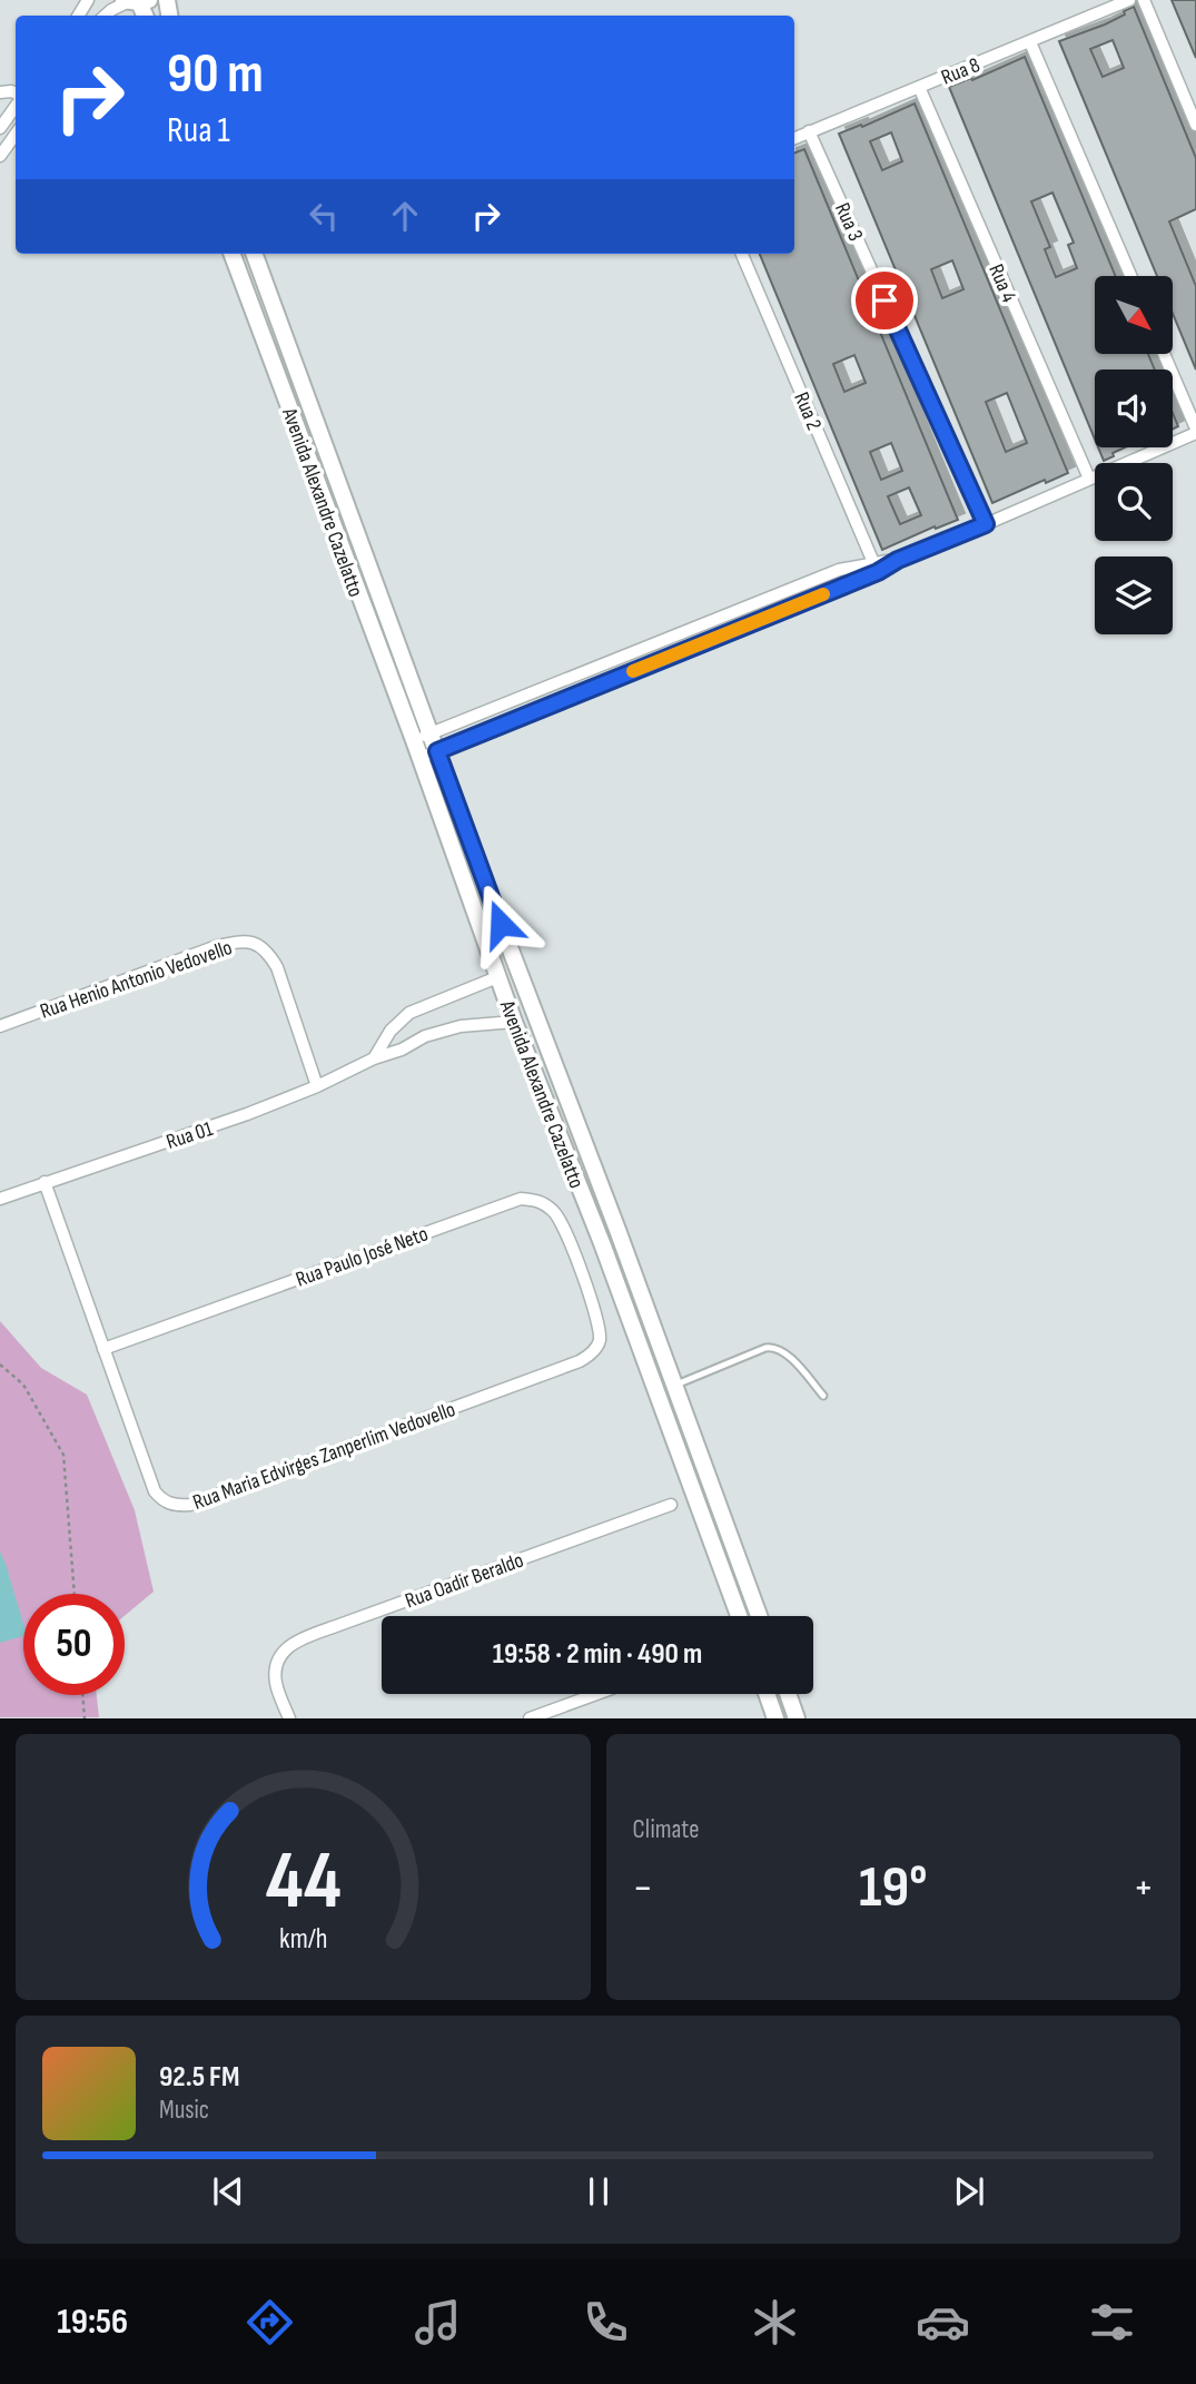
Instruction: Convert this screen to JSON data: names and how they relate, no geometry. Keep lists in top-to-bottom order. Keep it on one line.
{"streets":{"main road":["Avenida Alexandre Cazelatto"],"street":["Rua 8","Rua 3","Rua 4","Rua 2","Rua Henio Antonio Vedovello","Rua 01","Rua Paulo José Neto","Rua Maria Edvirges Zanperlim Vedovello","Rua Oadir Beraldo"]},"crossings":[["Rua 8","Rua 3"],["Rua 8","Rua 4"],["Avenida Alexandre Cazelatto","Rua 01"],["Rua Henio Antonio Vedovello","Rua 01"],["Rua 01","Rua Maria Edvirges Zanperlim Vedovello"],["Rua Paulo José Neto","Rua Maria Edvirges Zanperlim Vedovello"]],"north":"bottom right","page":{"turn":["90 m","Rua 1"],"limit":"50","trip":"19:58 · 2 min · 490 m","tile":"Climate","heat":["−","19°","+"],"song":["92.5 FM","Music"],"tabs":"19:56","gauge":["44","km/h"]}}
